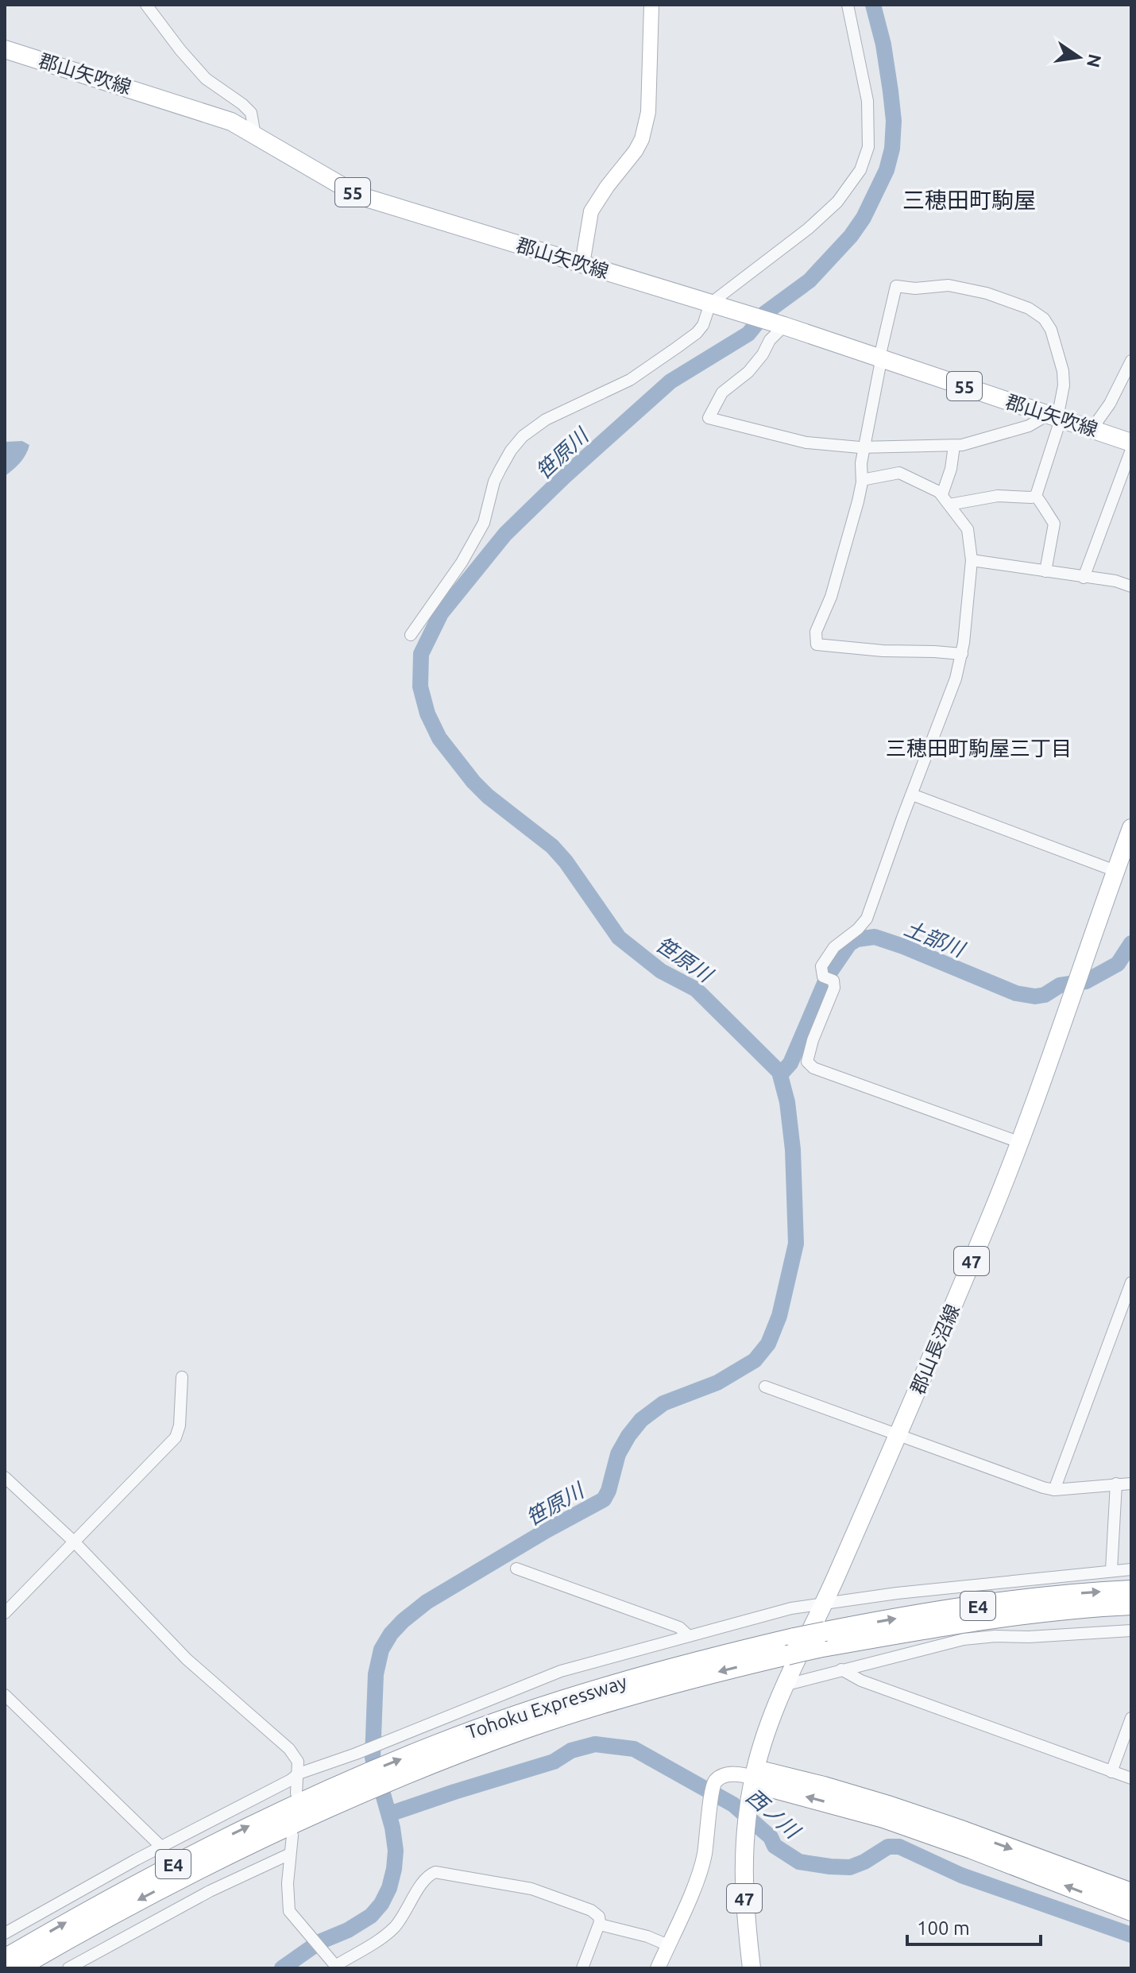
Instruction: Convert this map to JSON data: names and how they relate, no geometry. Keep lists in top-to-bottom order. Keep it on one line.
{"streets":{"highway":["E4","Tohoku Expressway"],"main road":["郡山矢吹線","55","47","郡山長沼線"]},"districts":["三穂田町駒屋","三穂田町駒屋三丁目"],"water":["笹原川","土部川","西ノ川"],"scale_bar":"100 m","north":"right"}
